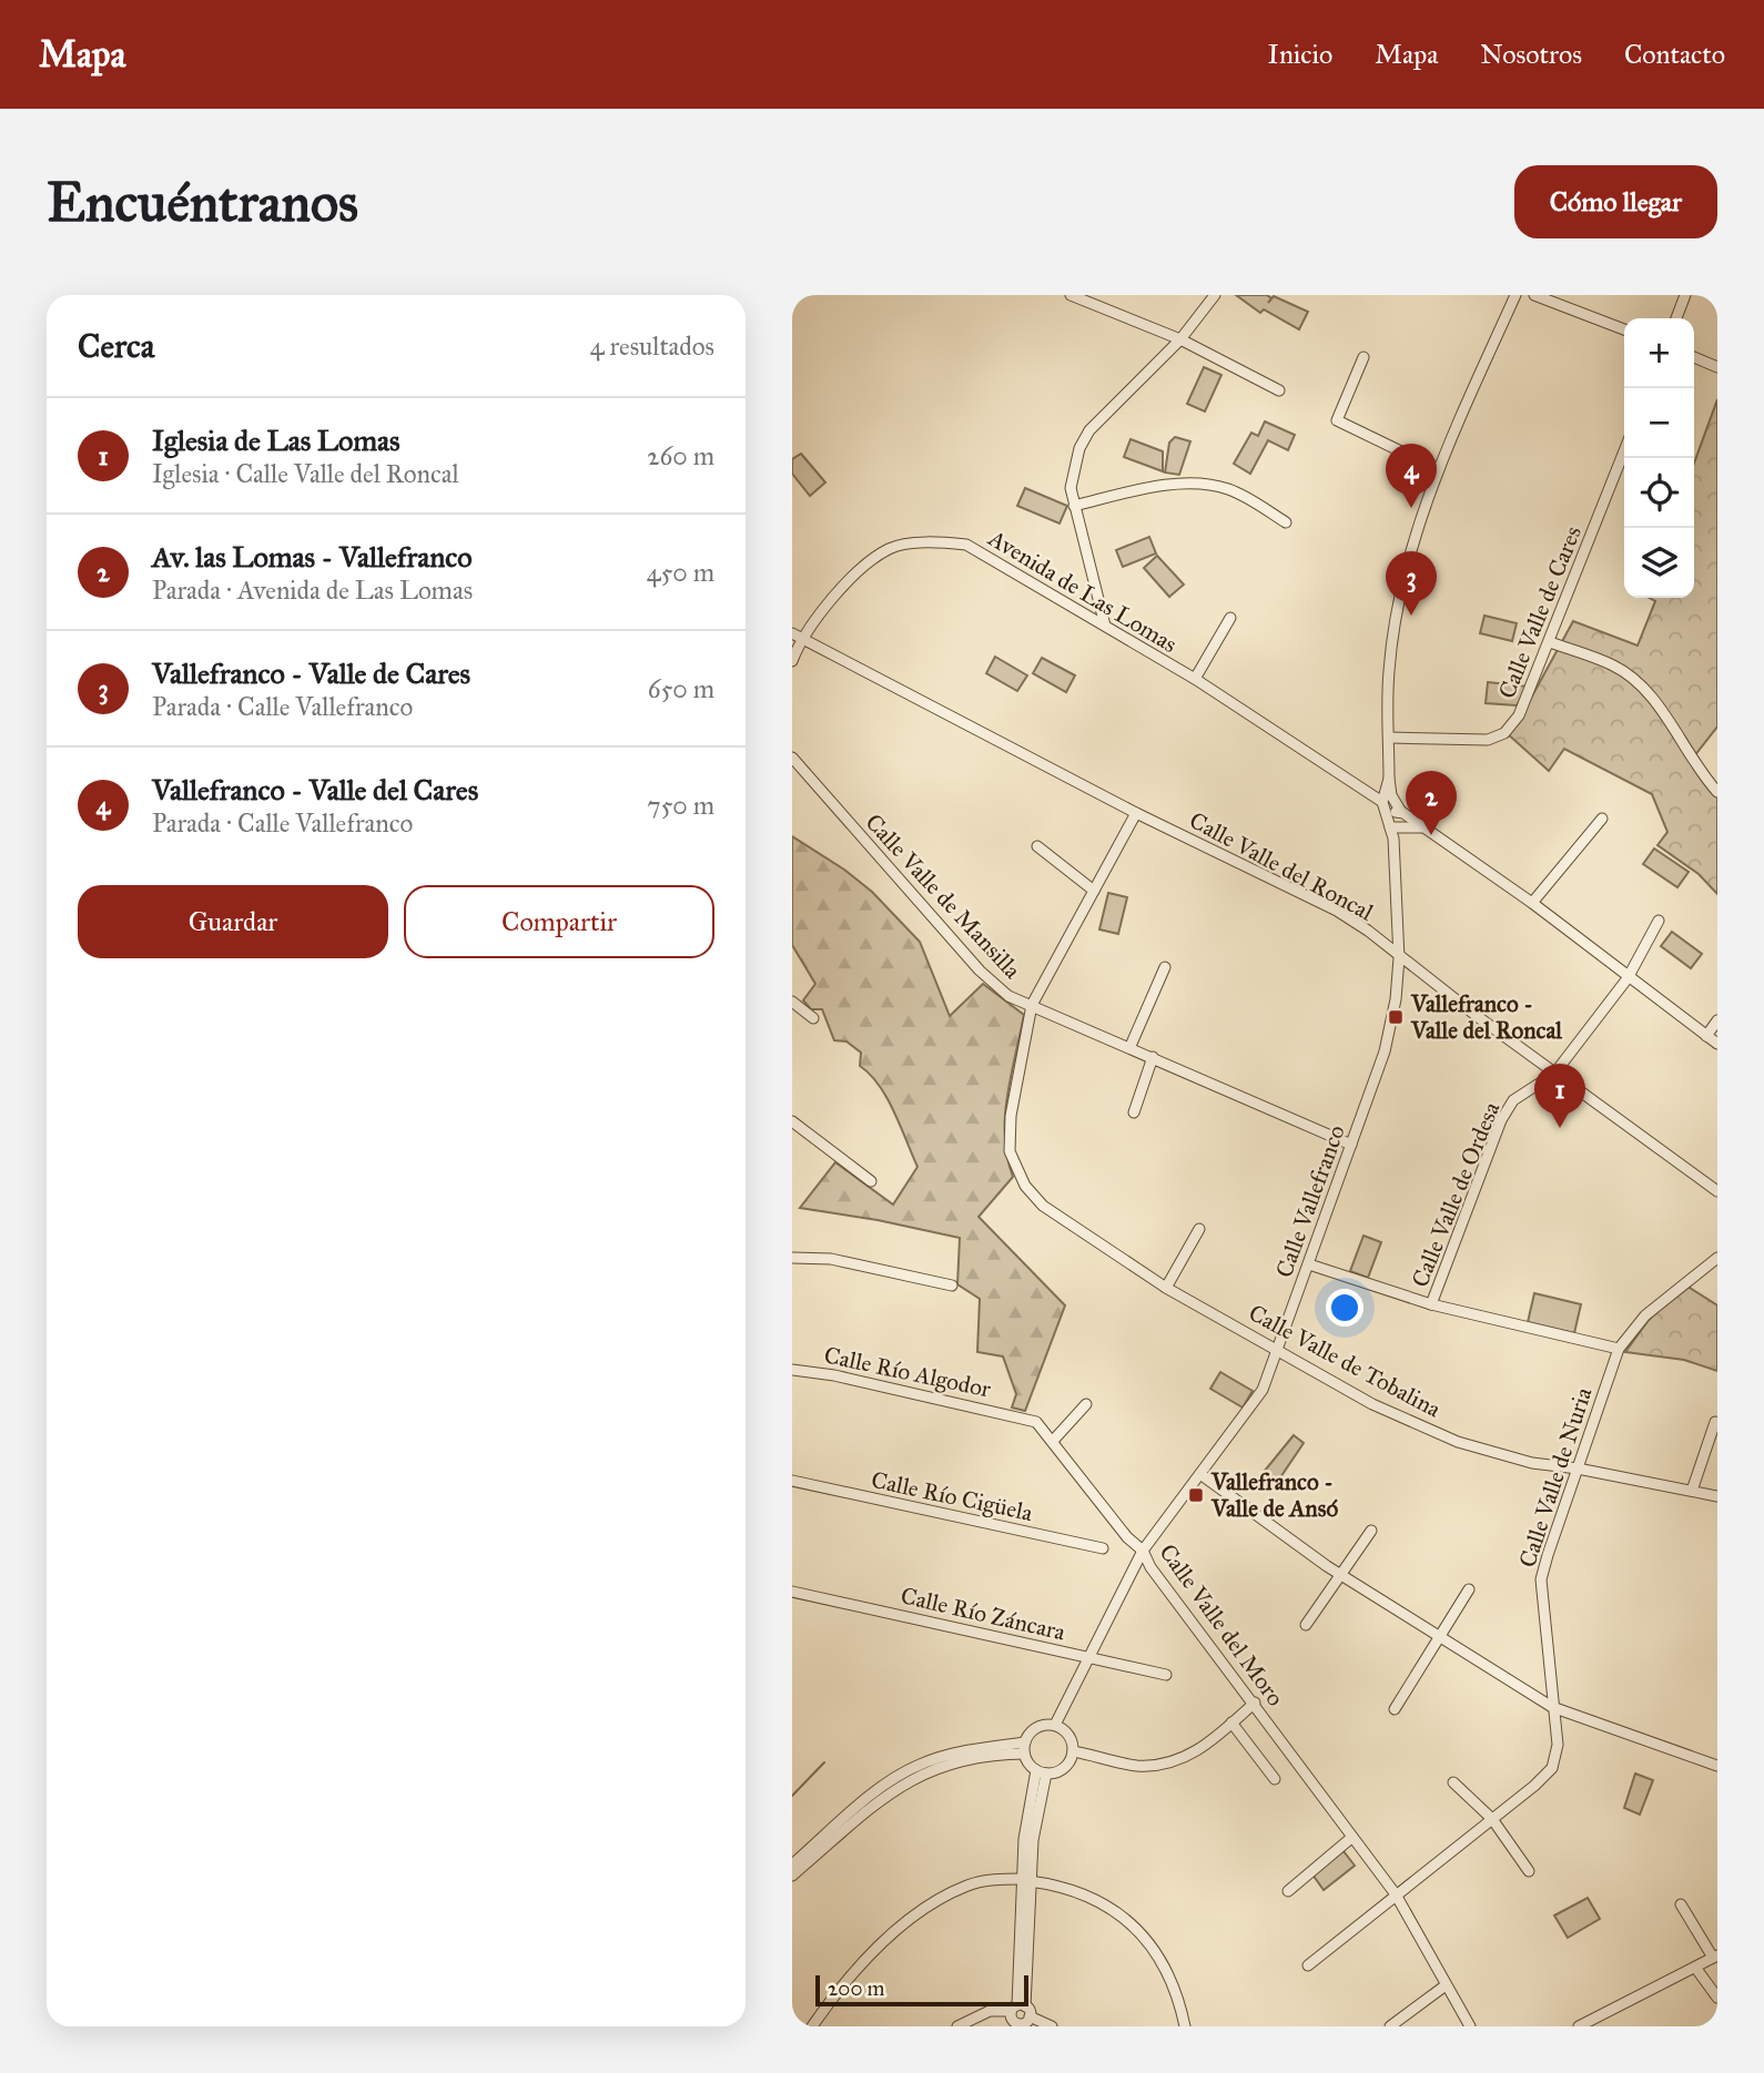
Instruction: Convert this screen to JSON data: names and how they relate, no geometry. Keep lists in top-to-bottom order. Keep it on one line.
{"streets":{"street":["Avenida de Las Lomas","Calle Valle de Cares","Calle Valle del Roncal","Calle Valle de Mansilla","Calle Valle de Ordesa","Calle Vallefranco","Calle Valle de Tobalina","Calle Río Algodor","Calle Valle de Nuria","Calle Río Cigüela","Calle Río Záncara","Calle Valle del Moro"]},"crossings":[["Avenida de Las Lomas","Calle Valle del Roncal"],["Avenida de Las Lomas","Calle Vallefranco"],["Calle Valle de Cares","Calle Vallefranco"],["Calle Valle del Roncal","Calle Valle de Ordesa"],["Calle Valle del Roncal","Calle Vallefranco"],["Calle Valle del Roncal","Calle Valle de Tobalina"],["Calle Valle de Mansilla","Calle Vallefranco"],["Calle Valle de Mansilla","Calle Valle de Tobalina"],["Calle Vallefranco","Calle Valle de Tobalina"],["Calle Vallefranco","Calle Río Záncara"],["Calle Vallefranco","Calle Valle del Moro"],["Calle Valle de Tobalina","Calle Valle de Nuria"],["Calle Río Algodor","Calle Valle del Moro"],["Calle Valle de Nuria","Calle Valle del Moro"]],"places":{"transit":["Vallefranco - Valle del Roncal","Vallefranco - Valle de Ansó"]},"scale_bar":"200 m","page":{"header":"Mapa","nav":["Inicio","Mapa","Nosotros","Contacto"],"buttons":["Cómo llegar",["Guardar","Compartir"]],"title":"Encuéntranos","heading":["Cerca","4 resultados"],"map_buttons":["+","−"],"list":[{"mark":"1","name":"Iglesia de Las Lomas","note":"Iglesia · Calle Valle del Roncal","value":"260 m"},{"mark":"2","name":"Av. las Lomas - Vallefranco","note":"Parada · Avenida de Las Lomas","value":"450 m"},{"mark":"3","name":"Vallefranco - Valle de Cares","note":"Parada · Calle Vallefranco","value":"650 m"},{"mark":"4","name":"Vallefranco - Valle del Cares","note":"Parada · Calle Vallefranco","value":"750 m"}],"pins":["4","3","2","1"],"scale":"200 m"}}
